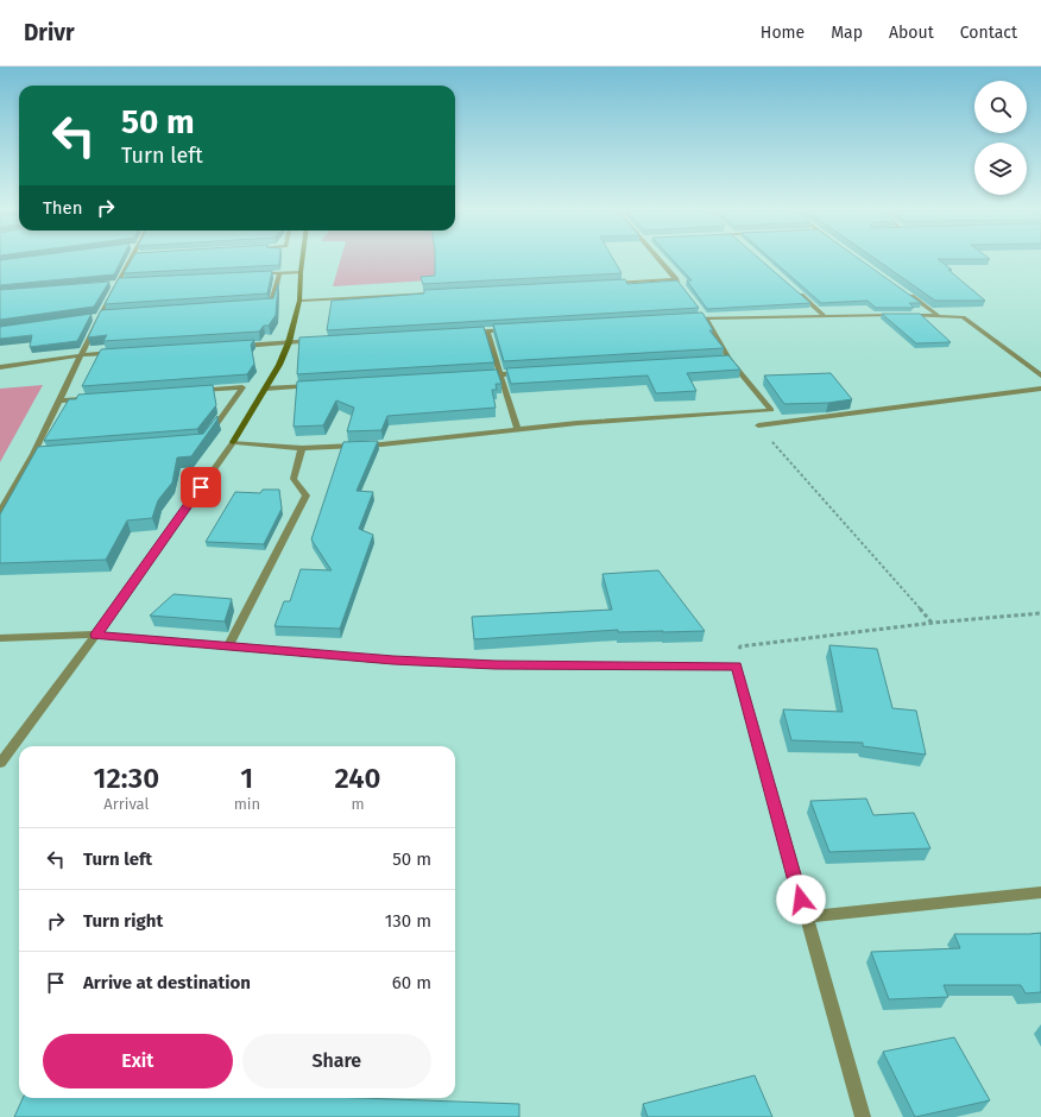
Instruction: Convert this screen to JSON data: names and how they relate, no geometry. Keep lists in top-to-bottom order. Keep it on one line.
{"page":{"header":"Drivr","nav":["Home","Map","About","Contact"],"turn":["50 m","Turn left"],"then":"Then","eta":["12:30","Arrival","1","min","240","m"],"list":[{"name":"Turn left","value":"50 m"},{"name":"Turn right","value":"130 m"},{"name":"Arrive at destination","value":"60 m"}],"buttons":["Exit","Share"]}}
